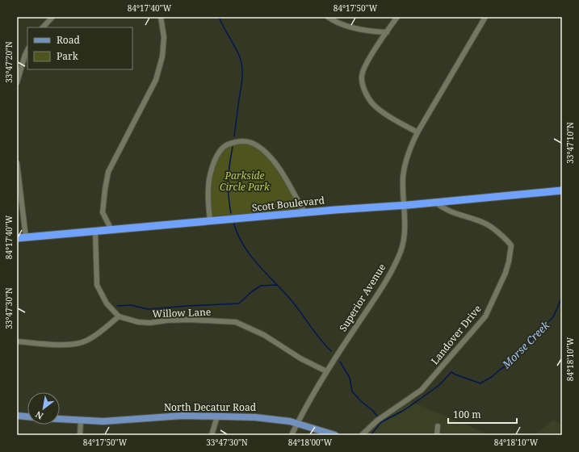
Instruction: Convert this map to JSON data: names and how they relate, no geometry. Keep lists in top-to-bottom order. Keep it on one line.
{"streets":{"highway":["Scott Boulevard"],"main road":["North Decatur Road"],"street":["Superior Avenue","Willow Lane","Landover Drive"]},"crossings":[["Scott Boulevard","Superior Avenue"],["Scott Boulevard","Landover Drive"],["Superior Avenue","Willow Lane"],["Superior Avenue","North Decatur Road"]],"water":["Morse Creek"],"parks":["Parkside Circle Park"],"legend":["Road","Park"],"scale_bar":"100 m","north":"bottom left","coordinates":["84°17'40\"W","84°17'50\"W","33°47'20\"N","33°47'10\"N","33°47'30\"N","84°18'10\"W","84°18'00\"W"]}
